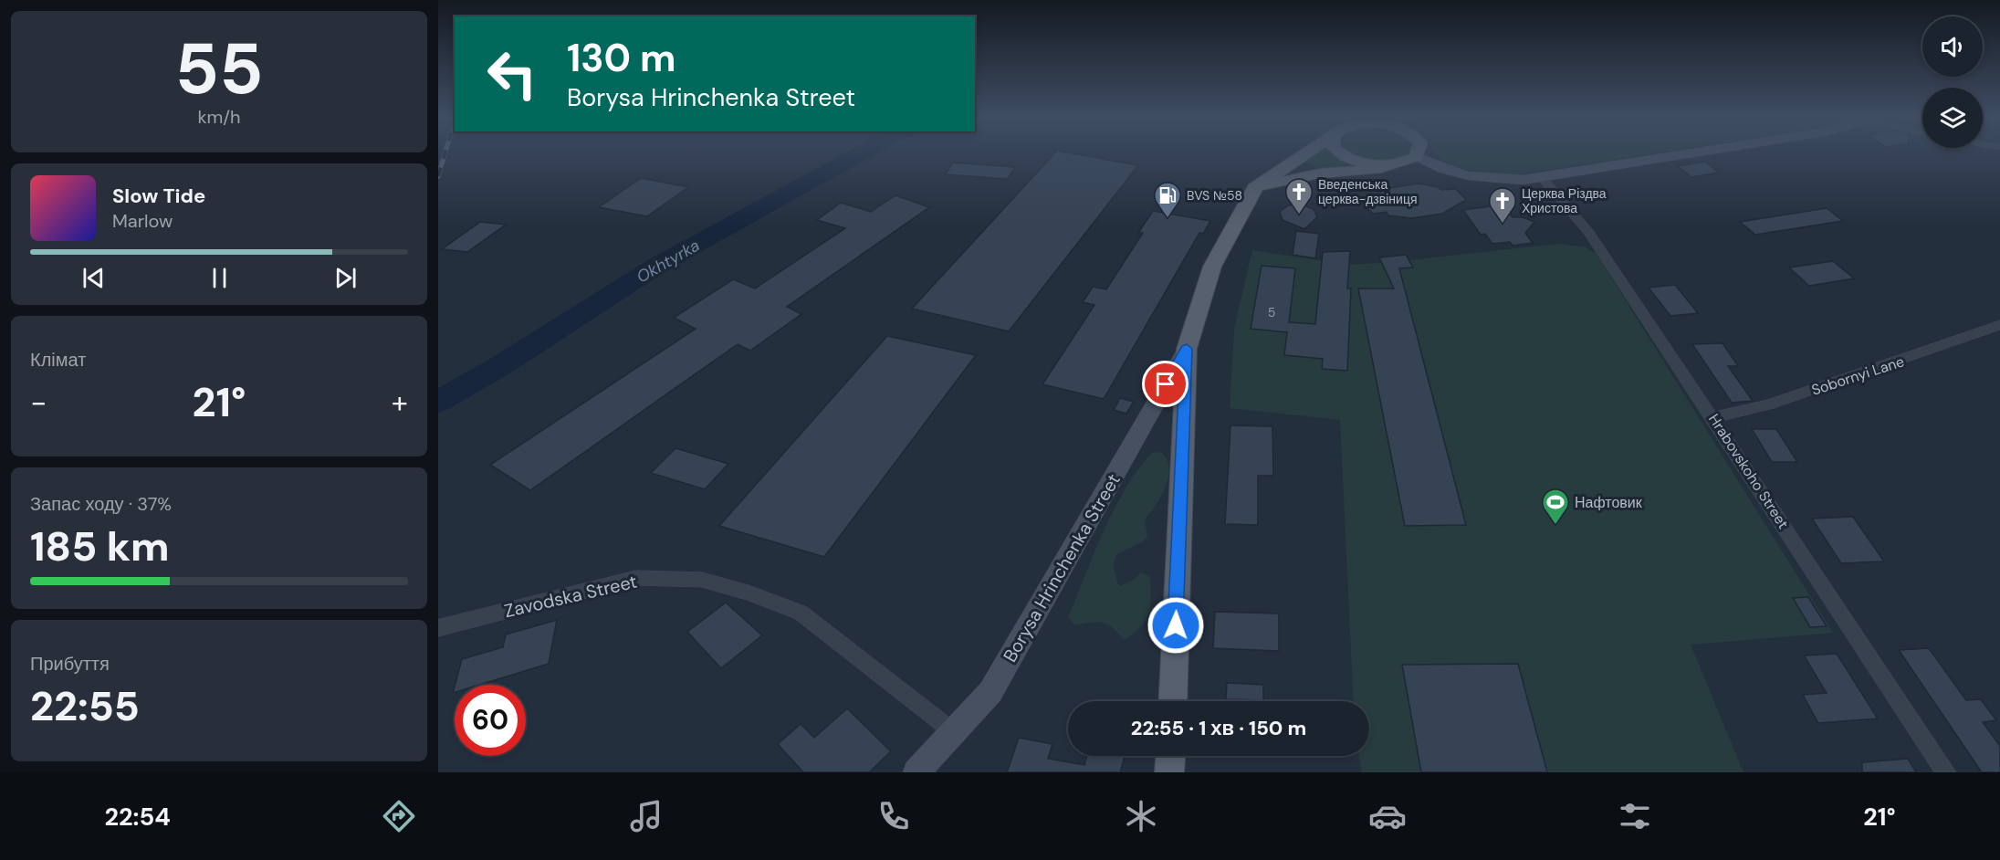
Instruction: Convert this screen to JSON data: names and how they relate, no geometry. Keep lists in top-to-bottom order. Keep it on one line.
{"streets":{"street":["Sobornyi Lane","Hrabovskoho Street","Borysa Hrinchenka Street","Zavodska Street"]},"crossings":[["Sobornyi Lane","Hrabovskoho Street"],["Borysa Hrinchenka Street","Zavodska Street"]],"water":["Okhtyrka"],"places":{"church":["Введенська церква-дзвіниця","Церква Різдва Христова"],"fuel station":["BVS №58"],"sports":["Нафтовик"]},"house_numbers":["5"],"page":{"tile":[["55","km/h"],"Клімат",["Запас ходу · 37%","185 km"],["Прибуття","22:55"]],"turn":["130 m","Borysa Hrinchenka Street"],"song":["Slow Tide","Marlow"],"heat":["−","21°","+"],"limit":"60","trip":"22:55 · 1 хв · 150 m","tabs":["22:54","21°"]}}
